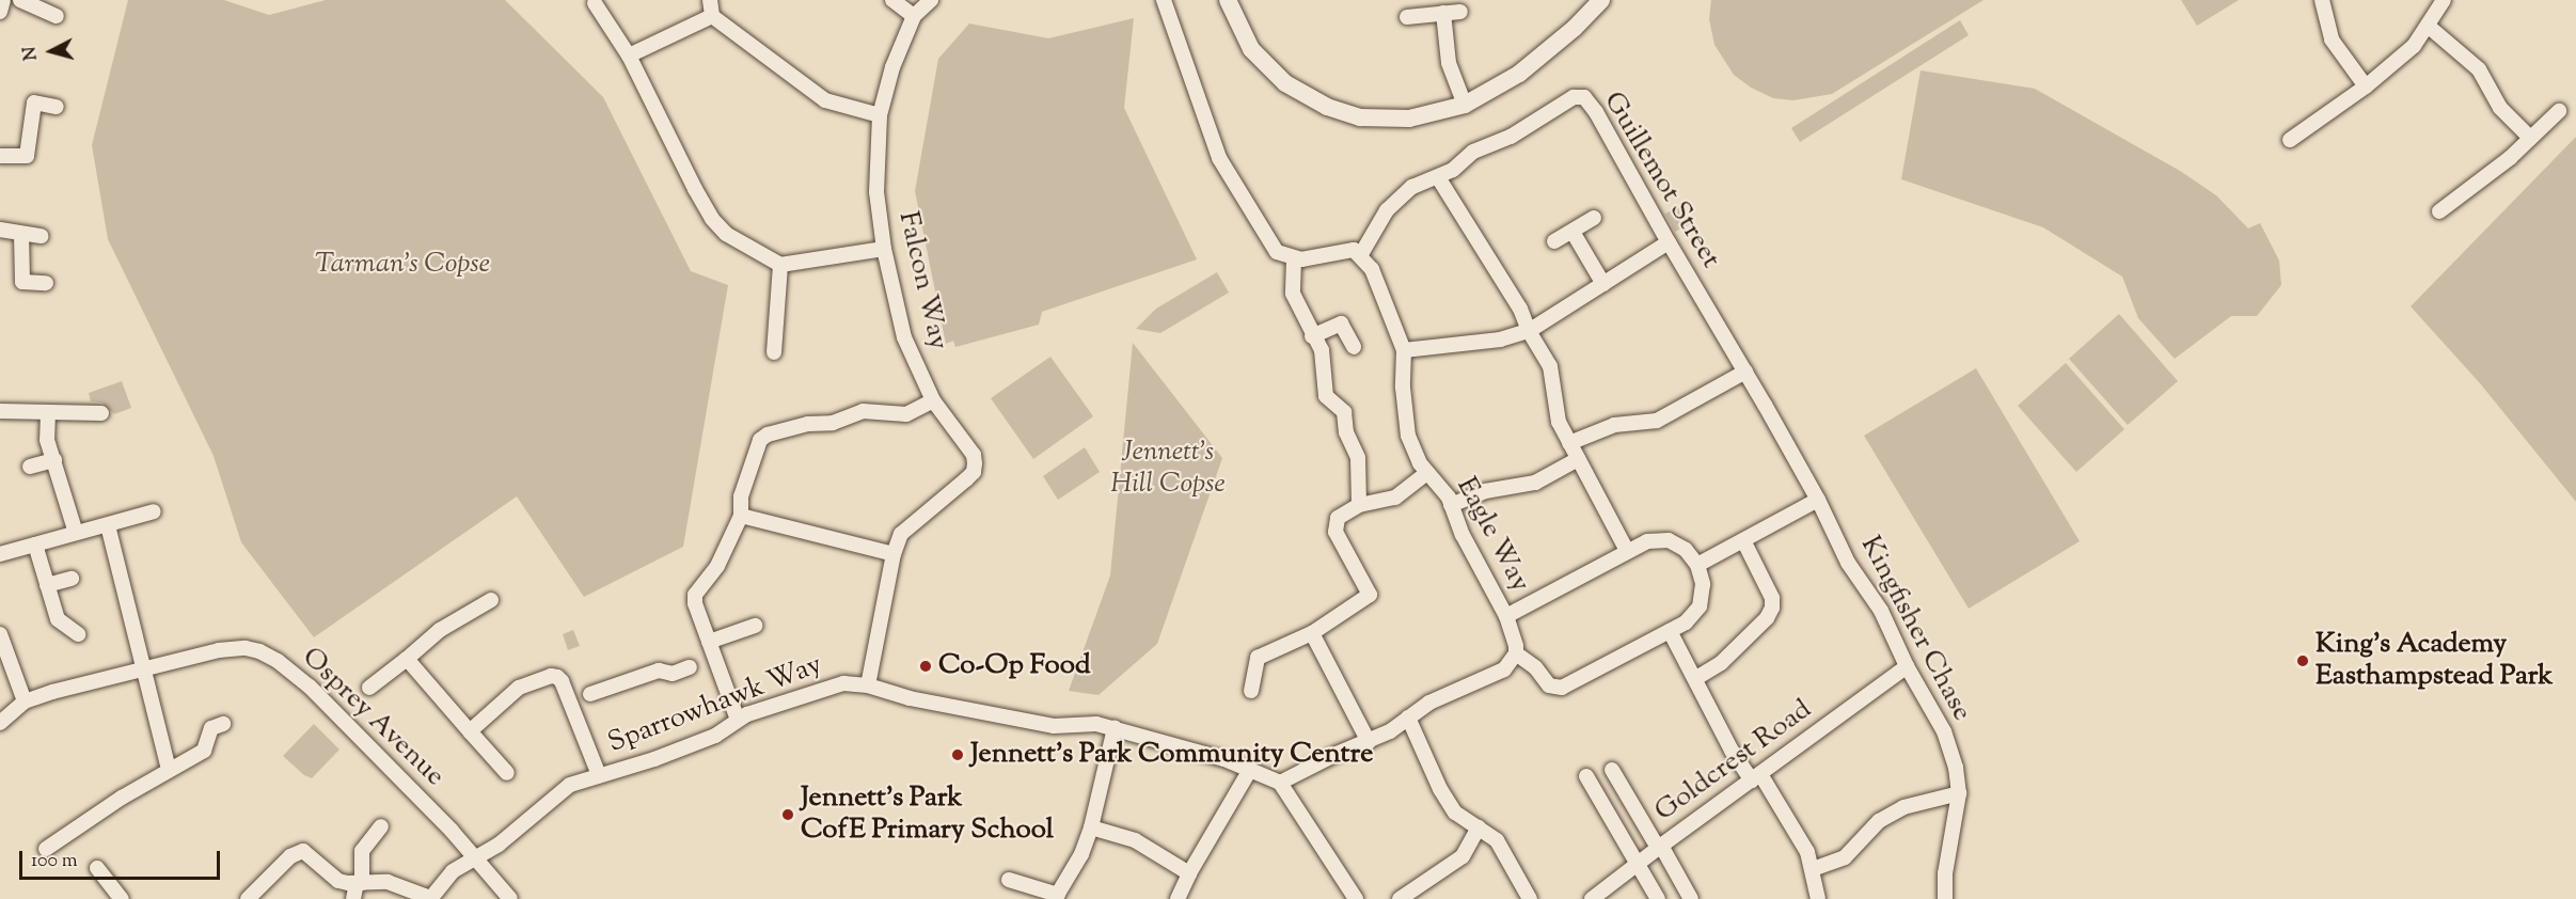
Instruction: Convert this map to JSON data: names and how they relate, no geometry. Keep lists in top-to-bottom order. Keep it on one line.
{"streets":{"street":["Guillemot Street","Falcon Way","Eagle Way","Kingfisher Chase","Sparrowhawk Way","Osprey Avenue","Goldcrest Road"]},"crossings":[["Guillemot Street","Eagle Way"],["Guillemot Street","Kingfisher Chase"],["Falcon Way","Sparrowhawk Way"],["Kingfisher Chase","Goldcrest Road"],["Sparrowhawk Way","Osprey Avenue"]],"parks":["Tarman's Copse","Jennett's Hill Copse"],"places":["King's Academy Easthampstead Park","Co-Op Food","Jennett's Park Community Centre","Jennett's Park CofE Primary School"],"scale_bar":"100 m","north":"left"}
